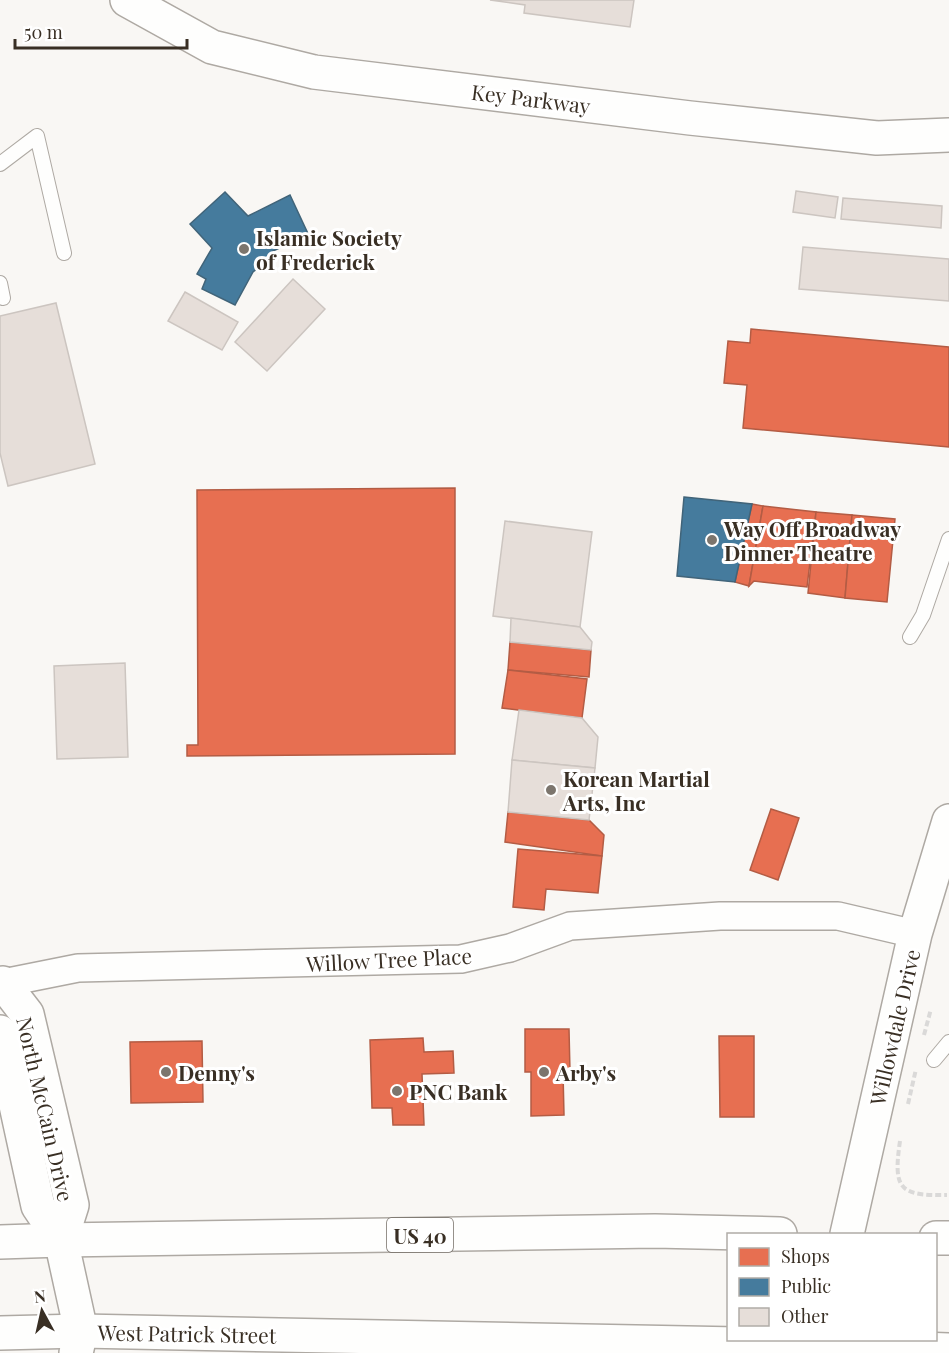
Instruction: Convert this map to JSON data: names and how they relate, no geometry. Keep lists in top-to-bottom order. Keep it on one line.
{"streets":{"street":["Key Parkway","Willow Tree Place","Willowdale Drive","North McCain Drive","US 40","West Patrick Street"]},"crossings":[["Willow Tree Place","Willowdale Drive"],["Willow Tree Place","North McCain Drive"],["North McCain Drive","US 40"],["North McCain Drive","West Patrick Street"]],"places":["Islamic Society of Frederick","Way Off Broadway Dinner Theatre","Korean Martial Arts, Inc","Denny's","Arby's","PNC Bank"],"legend":["Shops","Public","Other"],"scale_bar":"50 m","north":"top"}
